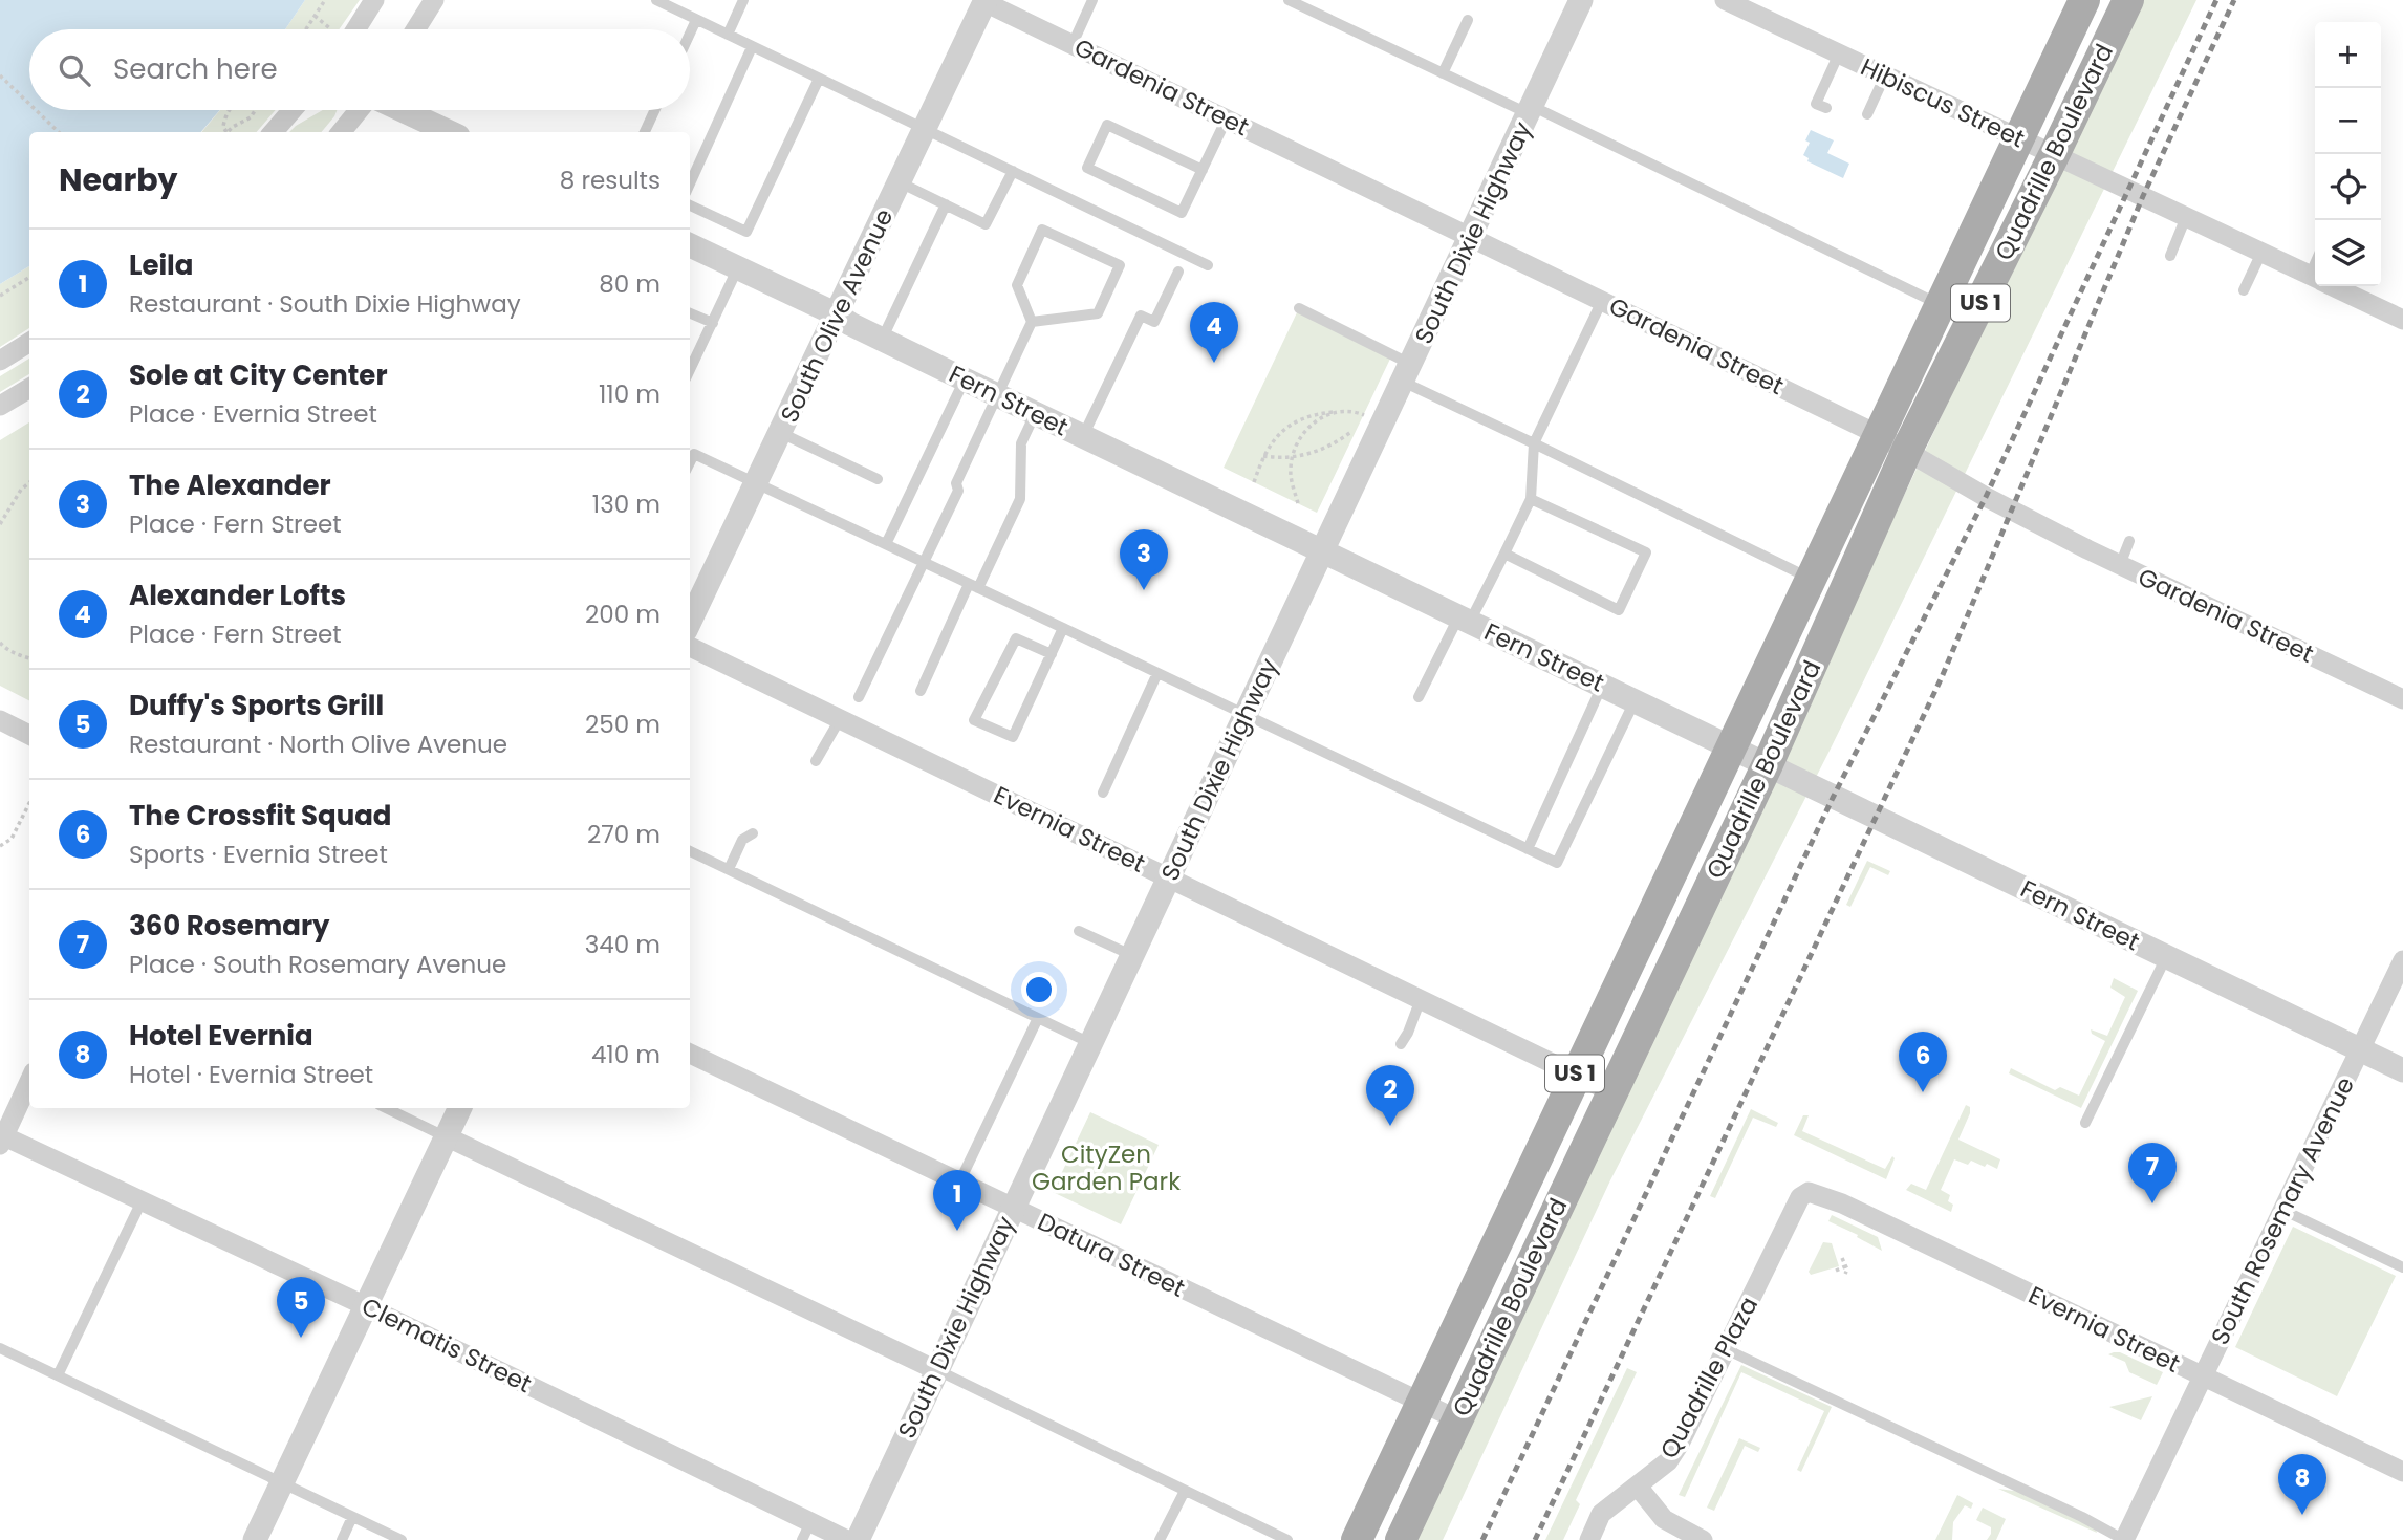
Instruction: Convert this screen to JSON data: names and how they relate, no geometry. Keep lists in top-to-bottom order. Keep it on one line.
{"streets":{"main road":["Quadrille Boulevard","US 1"],"street":["Gardenia Street","Hibiscus Street","South Dixie Highway","South Olive Avenue","Fern Street","Evernia Street","South Rosemary Avenue","Datura Street","Clematis Street","Quadrille Plaza"]},"crossings":[["Gardenia Street","Quadrille Boulevard"],["Gardenia Street","South Dixie Highway"],["Gardenia Street","South Olive Avenue"],["Hibiscus Street","Quadrille Boulevard"],["Quadrille Boulevard","Fern Street"],["Quadrille Boulevard","Evernia Street"],["Quadrille Boulevard","Datura Street"],["South Dixie Highway","Fern Street"],["South Dixie Highway","Evernia Street"],["South Dixie Highway","Datura Street"],["South Olive Avenue","Fern Street"],["Fern Street","South Rosemary Avenue"],["Evernia Street","South Rosemary Avenue"],["Evernia Street","Quadrille Plaza"]],"parks":["CityZen Garden Park"],"page":{"map_buttons":["+","−"],"search":"Search here","heading":["Nearby","8 results"],"list":[{"mark":"1","name":"Leila","note":"Restaurant · South Dixie Highway","value":"80 m"},{"mark":"2","name":"Sole at City Center","note":"Place · Evernia Street","value":"110 m"},{"mark":"3","name":"The Alexander","note":"Place · Fern Street","value":"130 m"},{"mark":"4","name":"Alexander Lofts","note":"Place · Fern Street","value":"200 m"},{"mark":"5","name":"Duffy's Sports Grill","note":"Restaurant · North Olive Avenue","value":"250 m"},{"mark":"6","name":"The Crossfit Squad","note":"Sports · Evernia Street","value":"270 m"},{"mark":"7","name":"360 Rosemary","note":"Place · South Rosemary Avenue","value":"340 m"},{"mark":"8","name":"Hotel Evernia","note":"Hotel · Evernia Street","value":"410 m"}],"pins":["4","3","6","2","7","1","5","8"]}}
